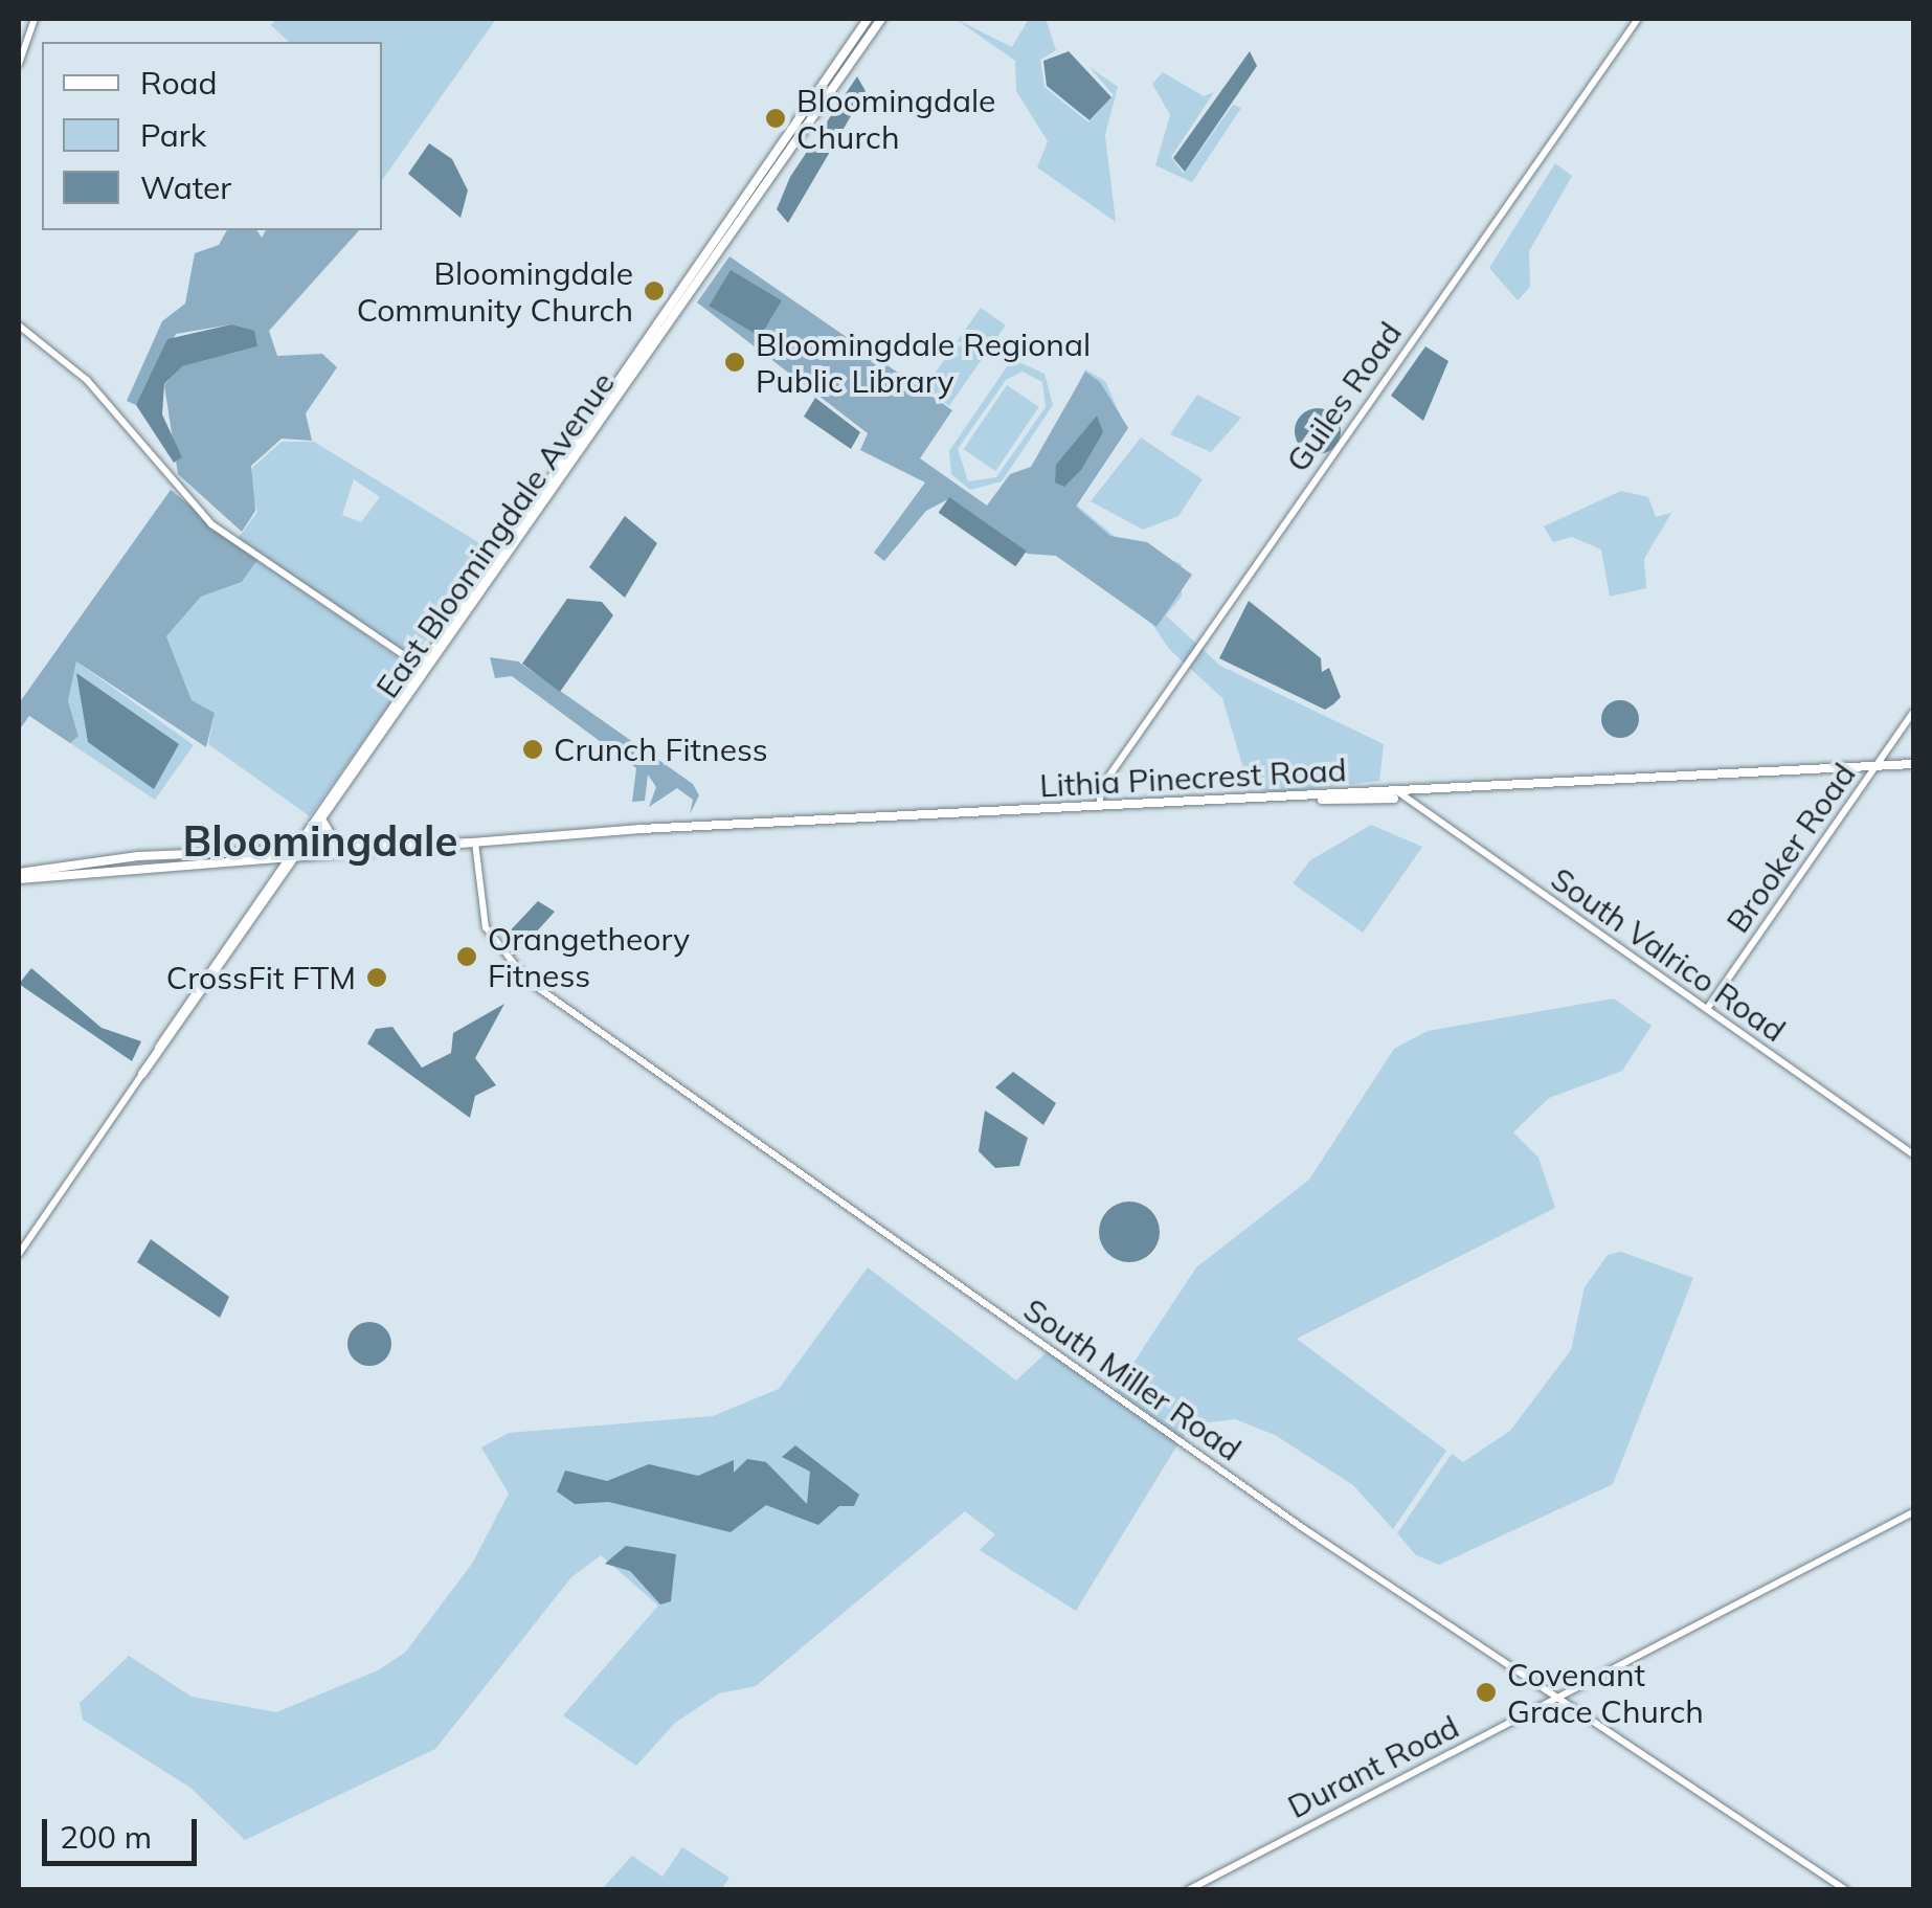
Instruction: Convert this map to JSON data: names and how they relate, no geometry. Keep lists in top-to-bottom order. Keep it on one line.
{"streets":{"main road":["East Bloomingdale Avenue","Lithia Pinecrest Road"],"street":["Guiles Road","Brooker Road","South Valrico Road","South Miller Road","Durant Road"]},"crossings":[["Guiles Road","Lithia Pinecrest Road"],["East Bloomingdale Avenue","Lithia Pinecrest Road"],["Lithia Pinecrest Road","Brooker Road"],["Lithia Pinecrest Road","South Valrico Road"],["Lithia Pinecrest Road","South Miller Road"],["Brooker Road","South Valrico Road"],["South Miller Road","Durant Road"]],"districts":["Bloomingdale"],"places":["Bloomingdale Church","Bloomingdale Community Church","Bloomingdale Regional Public Library","Crunch Fitness","Orangetheory Fitness","CrossFit FTM","Covenant Grace Church"],"legend":["Road","Park","Water"],"scale_bar":"200 m"}
